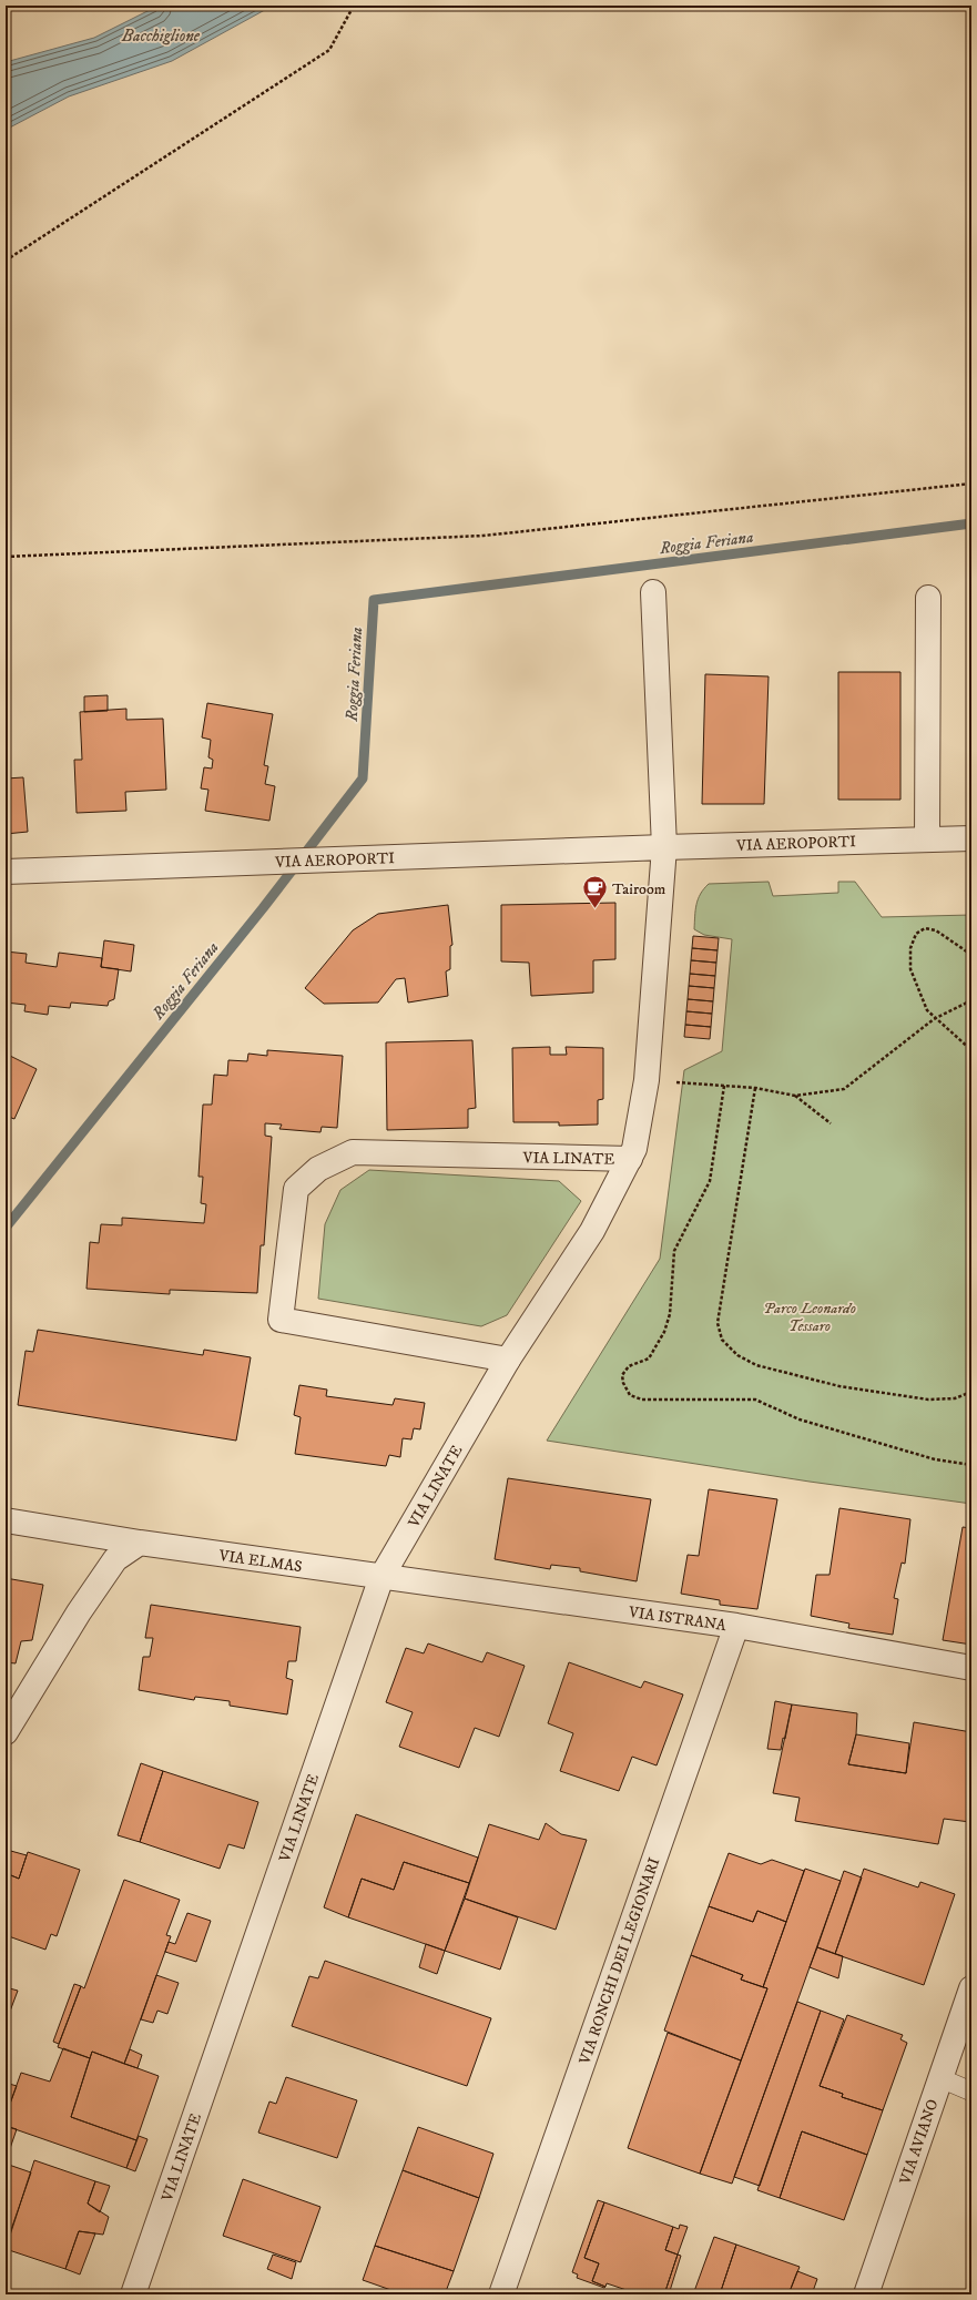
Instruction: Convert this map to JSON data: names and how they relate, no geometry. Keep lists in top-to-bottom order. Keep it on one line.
{"streets":{"street":["VIA AEROPORTI","VIA LINATE","VIA ELMAS","VIA ISTRANA","VIA RONCHI DEI LEGIONARI","VIA AVIANO"]},"crossings":[["VIA AEROPORTI","VIA LINATE"],["VIA LINATE","VIA ELMAS"],["VIA LINATE","VIA ISTRANA"],["VIA ELMAS","VIA ISTRANA"],["VIA ISTRANA","VIA RONCHI DEI LEGIONARI"]],"water":["Bacchiglione","Roggia Feriana"],"parks":["Parco Leonardo Tessaro"],"places":{"cafe":["Tairoom"]}}
